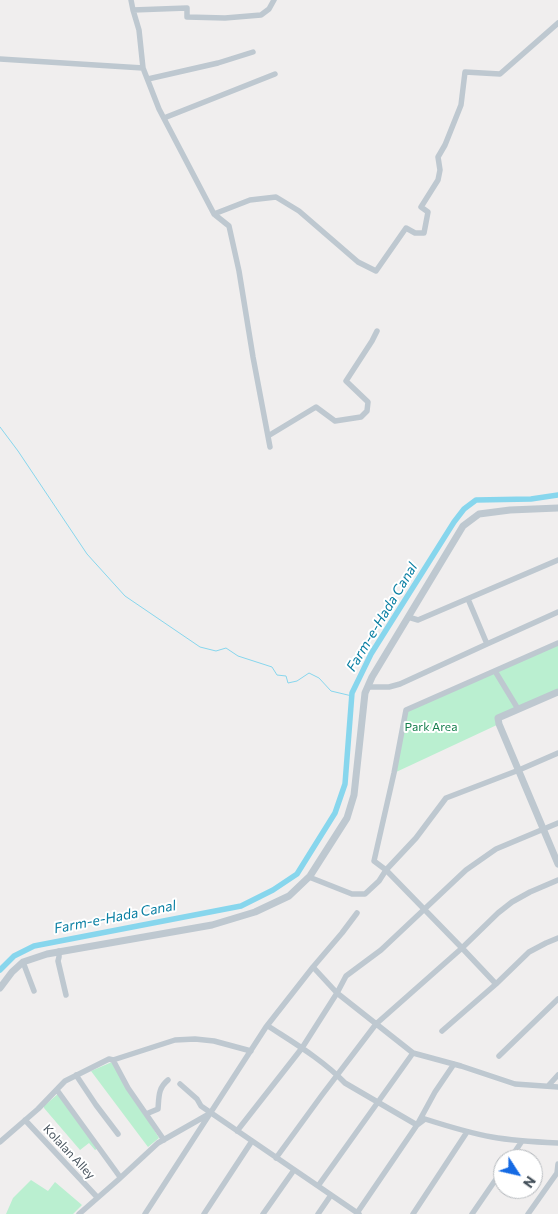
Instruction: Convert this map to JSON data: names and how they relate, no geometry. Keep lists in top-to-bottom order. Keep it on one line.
{"streets":{"street":["Kolalan Alley"]},"water":["Farm-e-Hada Canal"],"parks":["Park Area"],"north":"bottom right"}
